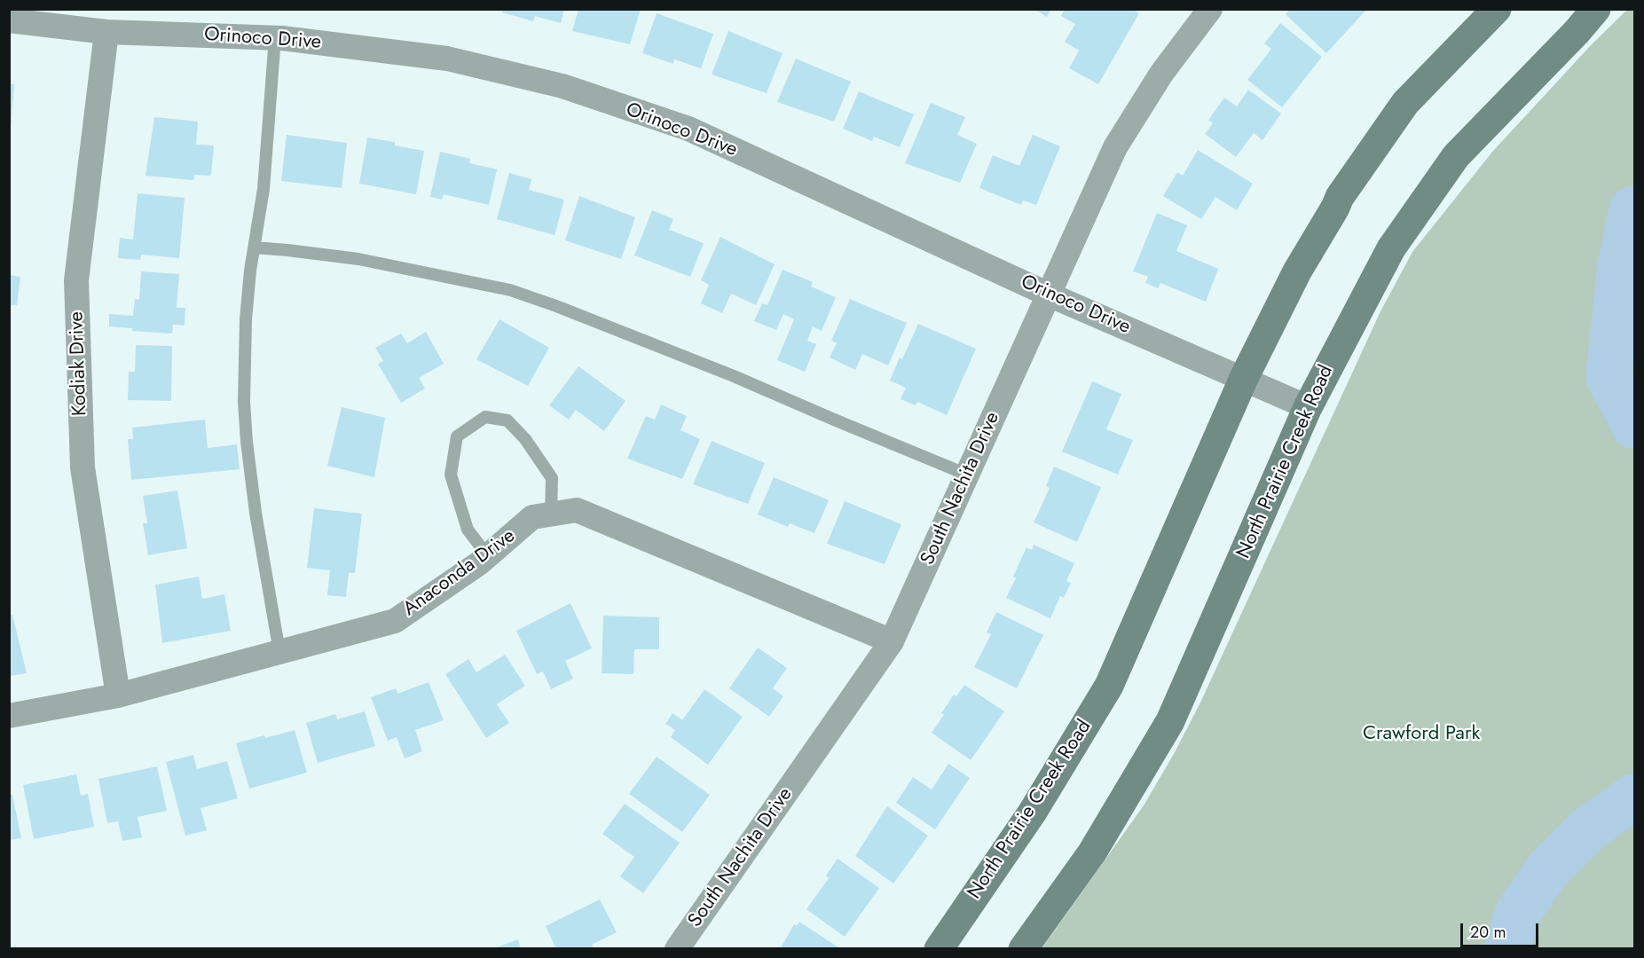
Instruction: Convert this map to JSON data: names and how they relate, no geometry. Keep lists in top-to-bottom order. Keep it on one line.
{"streets":{"main road":["North Prairie Creek Road"],"street":["Orinoco Drive","Kodiak Drive","South Nachita Drive","Anaconda Drive"]},"crossings":[["Orinoco Drive","Kodiak Drive"],["Orinoco Drive","North Prairie Creek Road"],["Orinoco Drive","South Nachita Drive"],["Kodiak Drive","Anaconda Drive"],["South Nachita Drive","Anaconda Drive"]],"parks":["Crawford Park"],"scale_bar":"20 m"}
